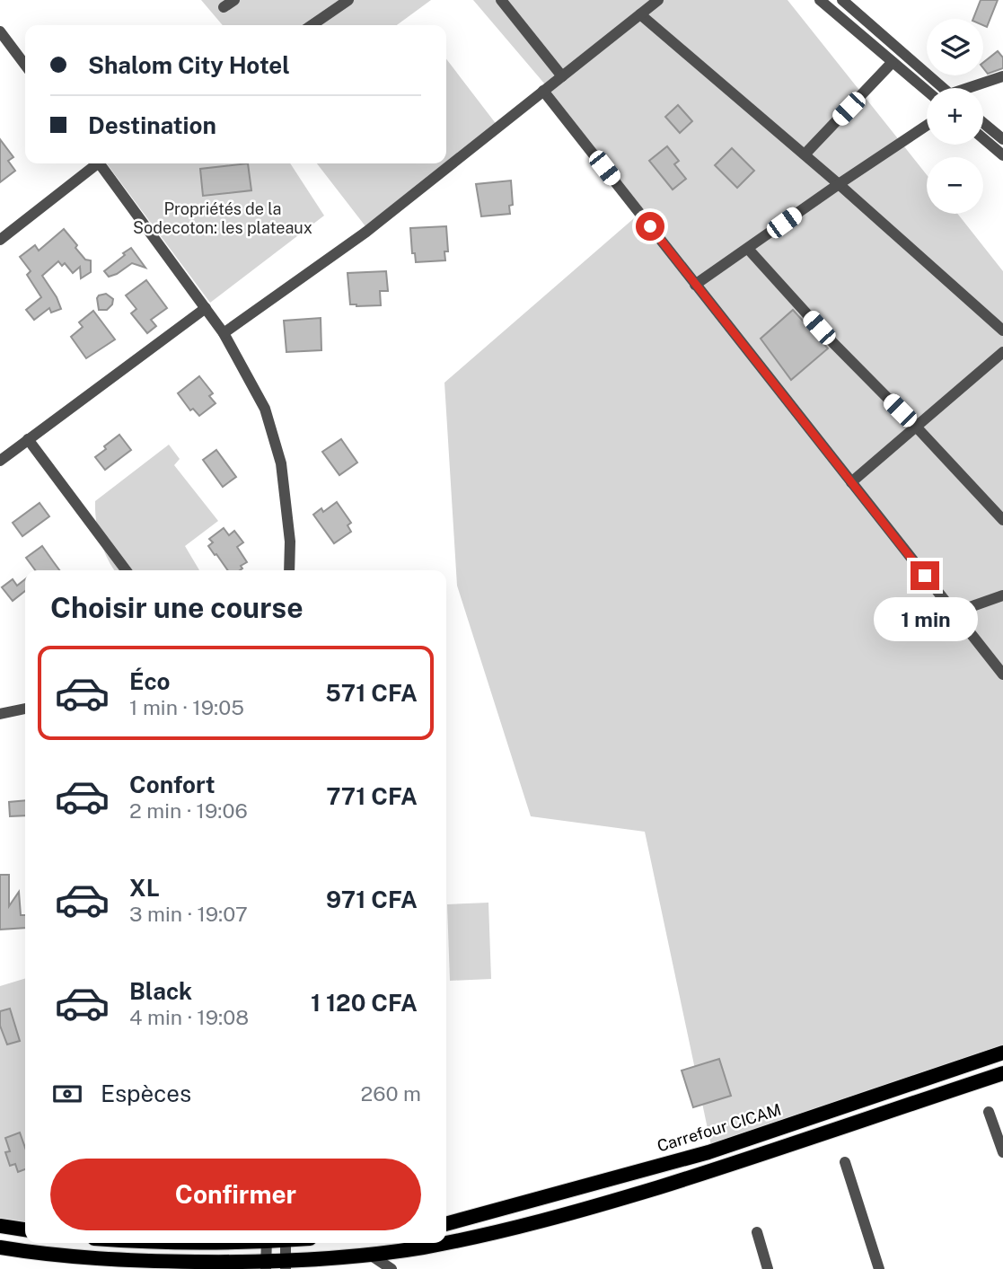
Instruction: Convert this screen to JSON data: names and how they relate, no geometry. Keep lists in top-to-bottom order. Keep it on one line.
{"streets":{"main road":["Carrefour CICAM"]},"parks":["Propriétés de la Sodecoton: les plateaux"],"page":{"map_buttons":["+","−"],"banner":["Shalom City Hotel","Destination"],"heading":"Choisir une course","bubble":"1 min","list":[{"name":"Éco","note":"1 min · 19:05","value":"571 CFA"},{"name":"Confort","note":"2 min · 19:06","value":"771 CFA"},{"name":"XL","note":"3 min · 19:07","value":"971 CFA"},{"name":"Black","note":"4 min · 19:08","value":"1 120 CFA"}],"pay":["Espèces","260 m"],"buttons":"Confirmer"}}
